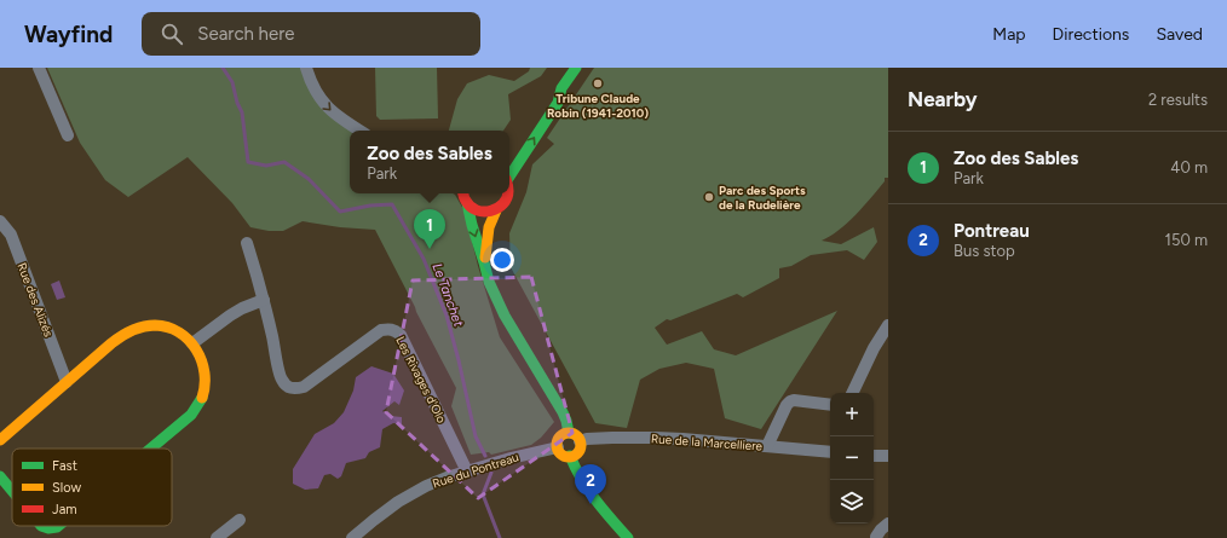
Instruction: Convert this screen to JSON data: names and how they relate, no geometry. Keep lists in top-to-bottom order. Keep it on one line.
{"streets":{"street":["Rue des Alizés","Les Rivages d'Olo","Rue de la Marcelliere","Rue du Pontreau"]},"crossings":[["Les Rivages d'Olo","Rue du Pontreau"],["Rue de la Marcelliere","Rue du Pontreau"]],"water":["Le Tanchet"],"places":["Tribune Claude Robin (1941-2010)","Parc des Sports de la Rudelière"],"legend":["Fast","Slow","Jam"],"page":{"header":"Wayfind","search":"Search here","nav":["Map","Directions","Saved"],"heading":["Nearby","2 results"],"popup":["Zoo des Sables","Park"],"list":[{"mark":"1","name":"Zoo des Sables","note":"Park","value":"40 m"},{"mark":"2","name":"Pontreau","note":"Bus stop","value":"150 m"}],"pins":["1","2"],"map_buttons":["+","−"]}}
